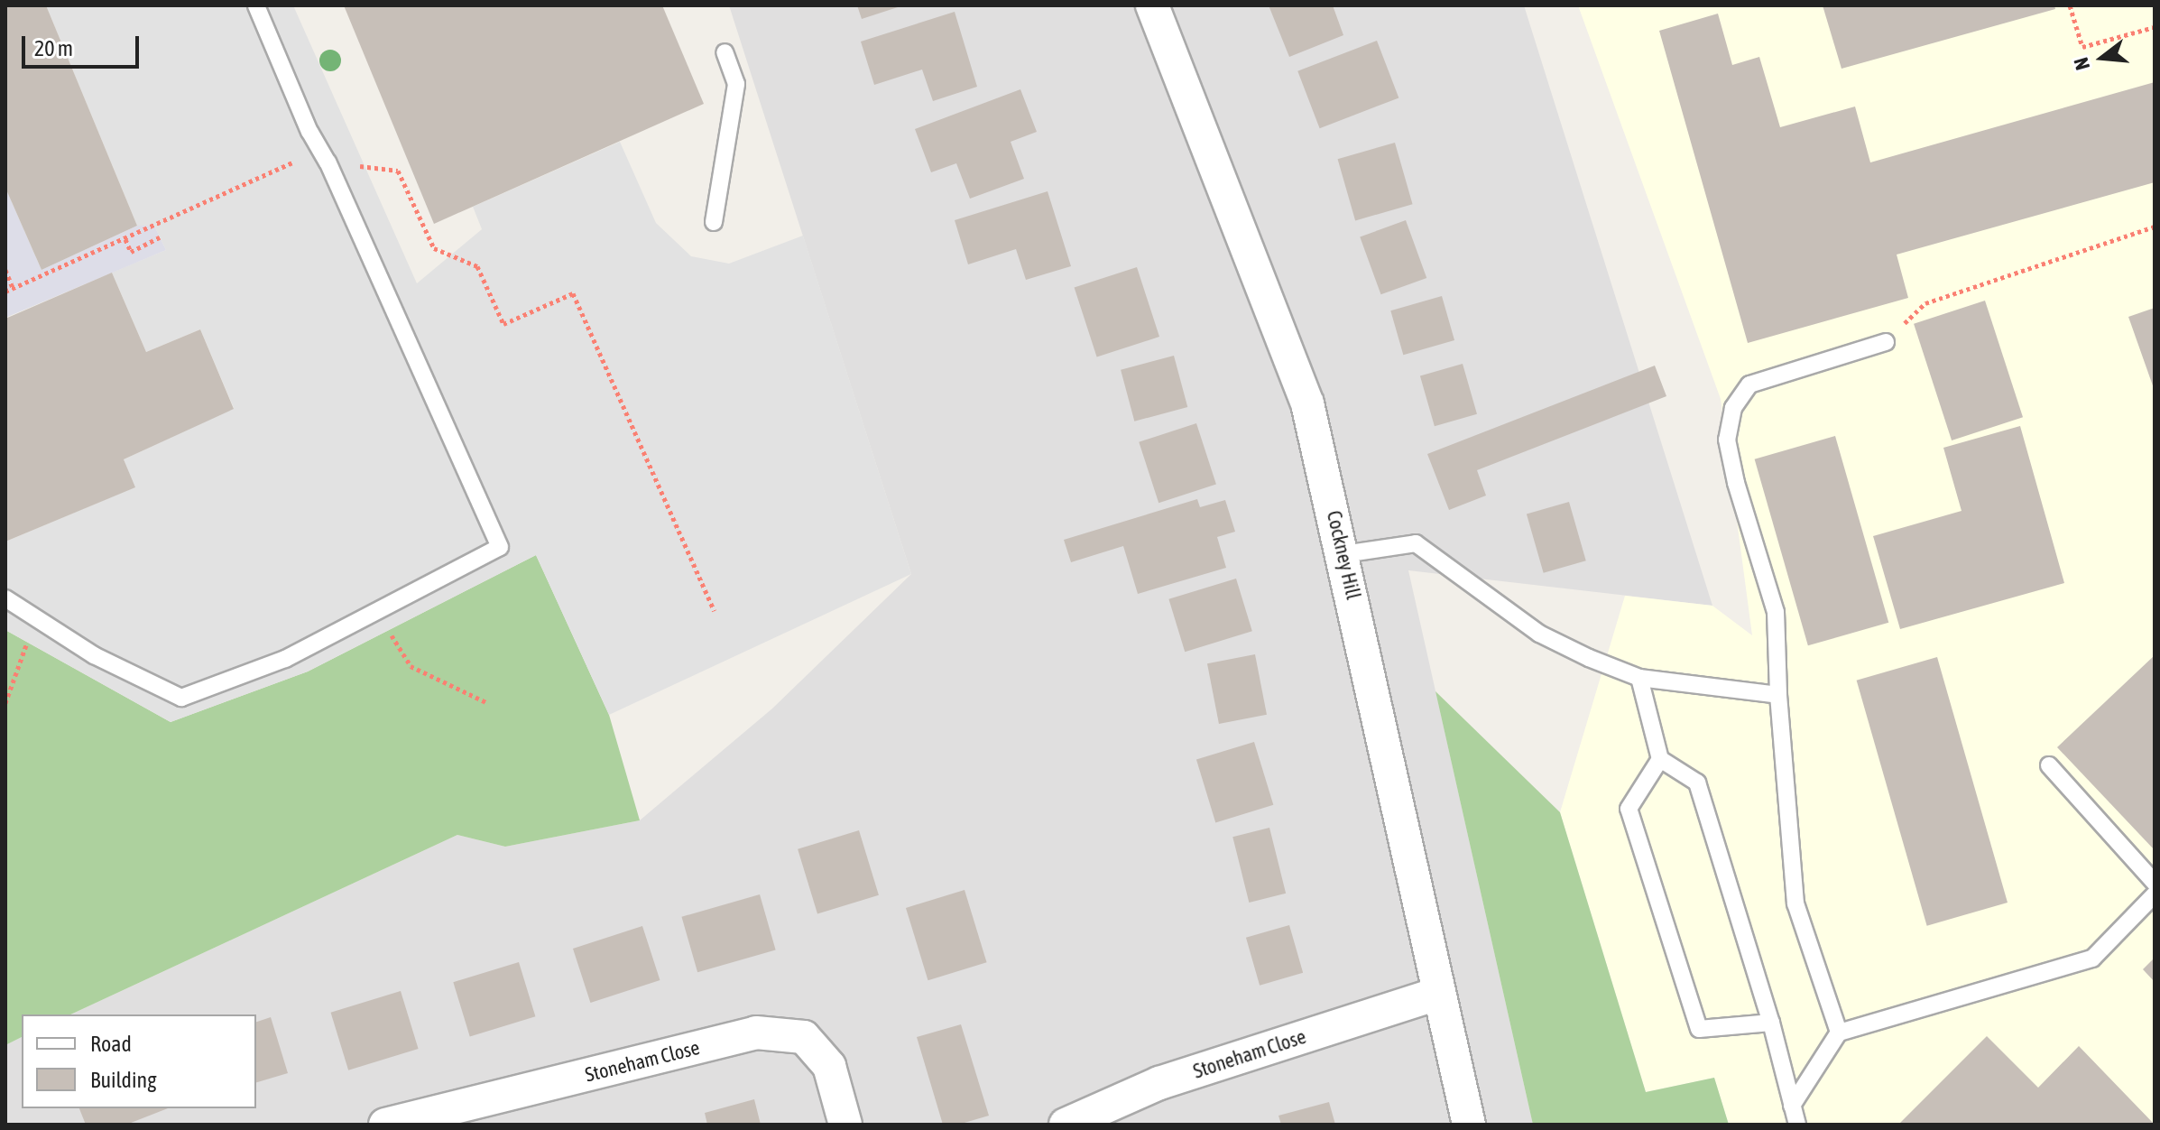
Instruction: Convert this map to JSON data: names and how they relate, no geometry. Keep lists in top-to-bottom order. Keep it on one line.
{"streets":{"street":["Cockney Hill","Stoneham Close"]},"crossings":[["Cockney Hill","Stoneham Close"]],"legend":["Road","Building"],"scale_bar":"20 m","north":"left"}
